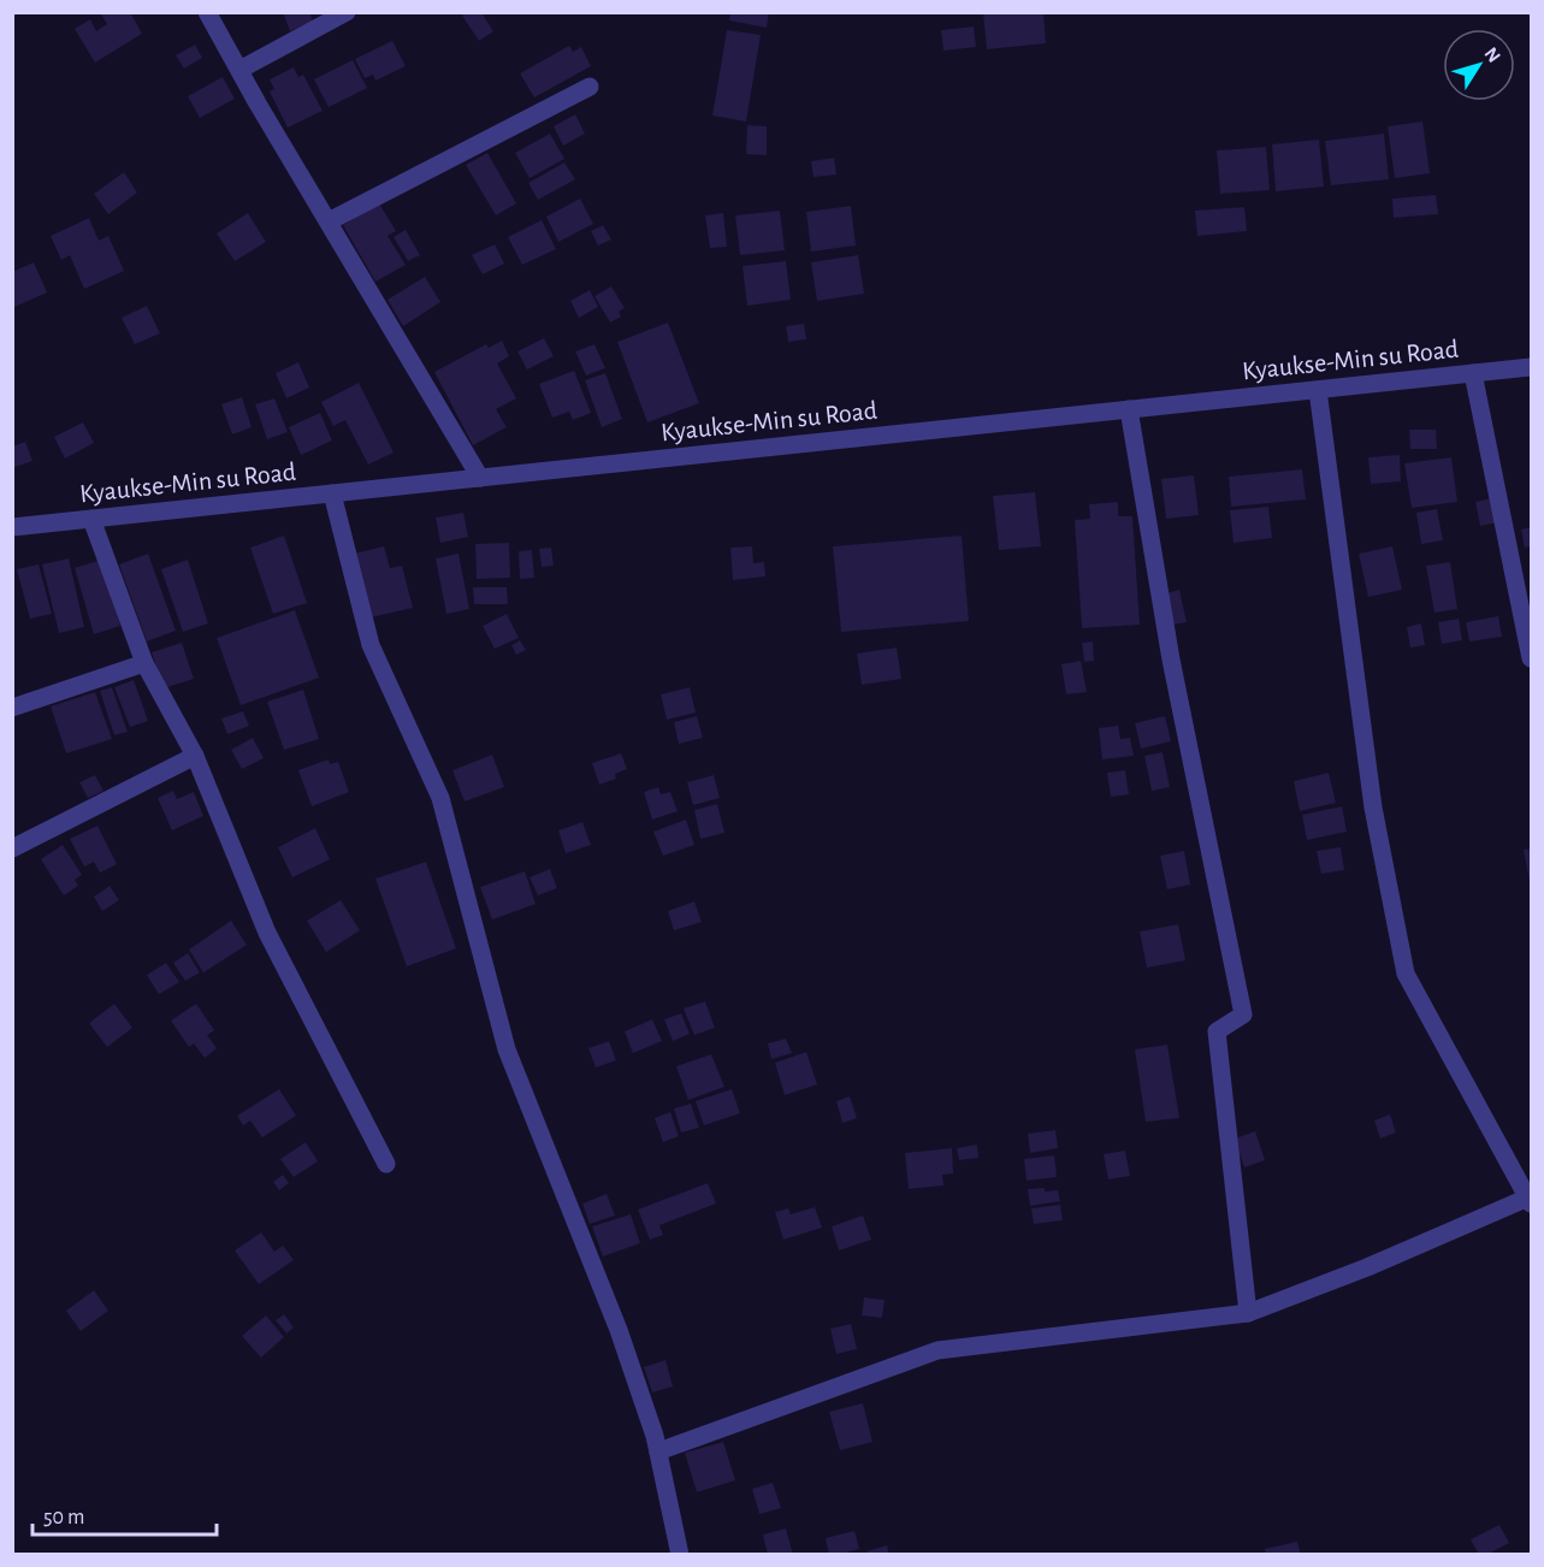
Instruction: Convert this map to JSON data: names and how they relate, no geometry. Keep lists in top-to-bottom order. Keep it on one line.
{"streets":{"street":["Kyaukse-Min su Road"]},"scale_bar":"50 m","north":"top right"}
